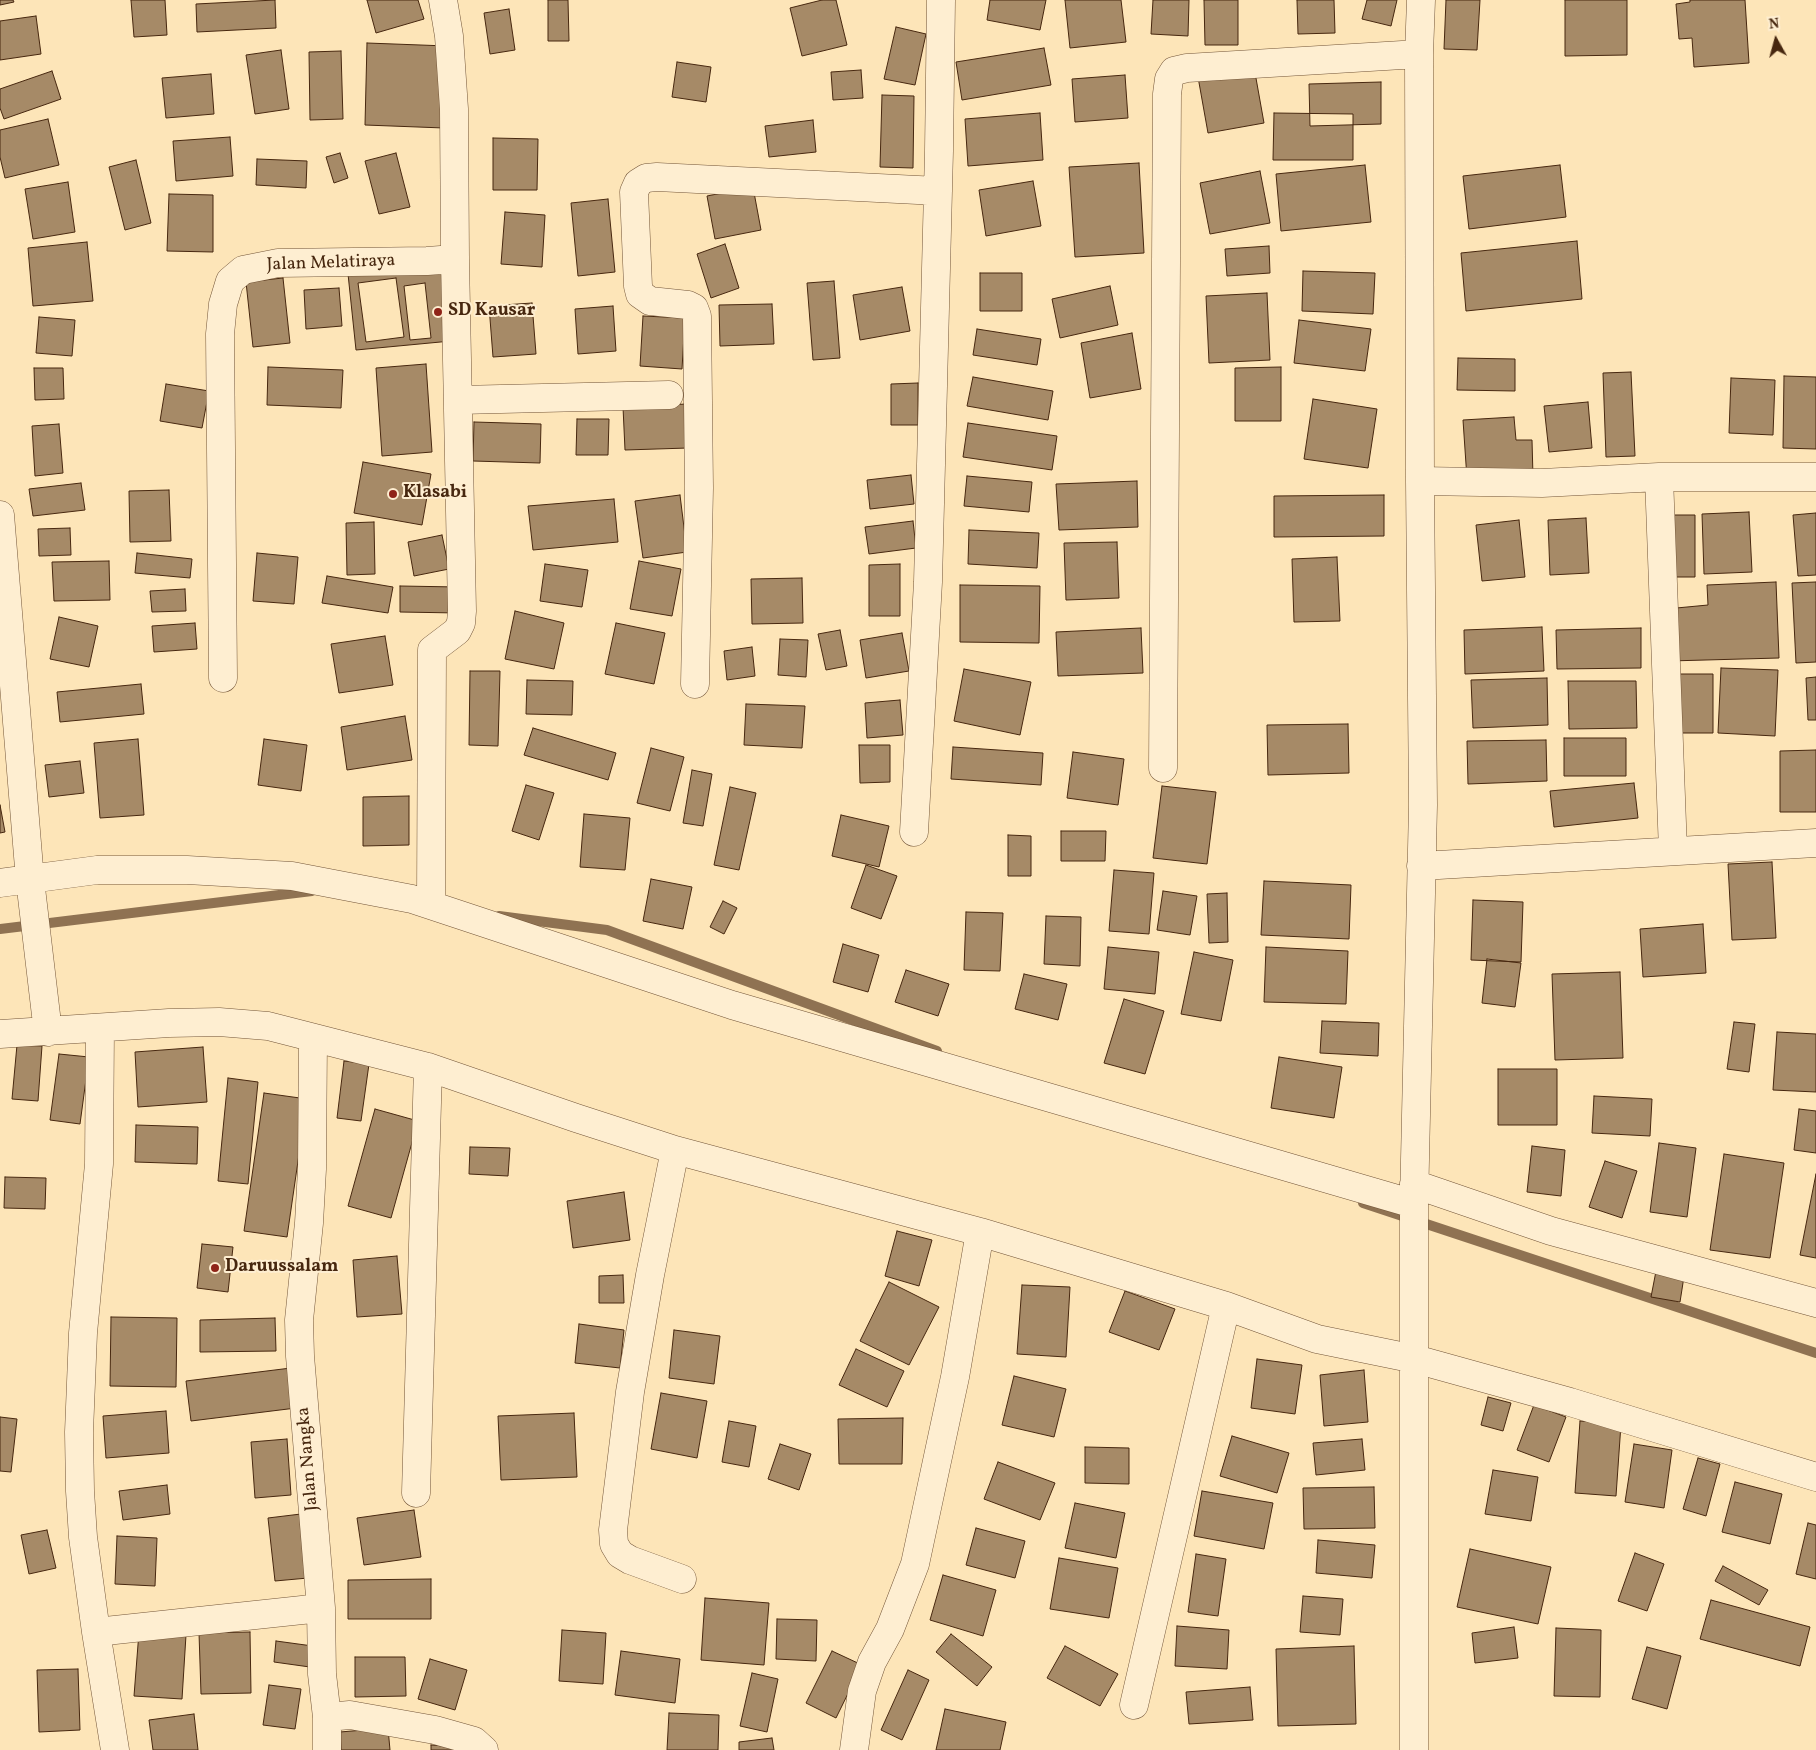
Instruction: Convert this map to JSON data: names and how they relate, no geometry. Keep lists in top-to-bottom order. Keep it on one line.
{"streets":{"street":["Jalan Melatiraya","Jalan Nangka"]},"places":["SD Kausar","Klasabi","Daruussalam"],"north":"top"}
